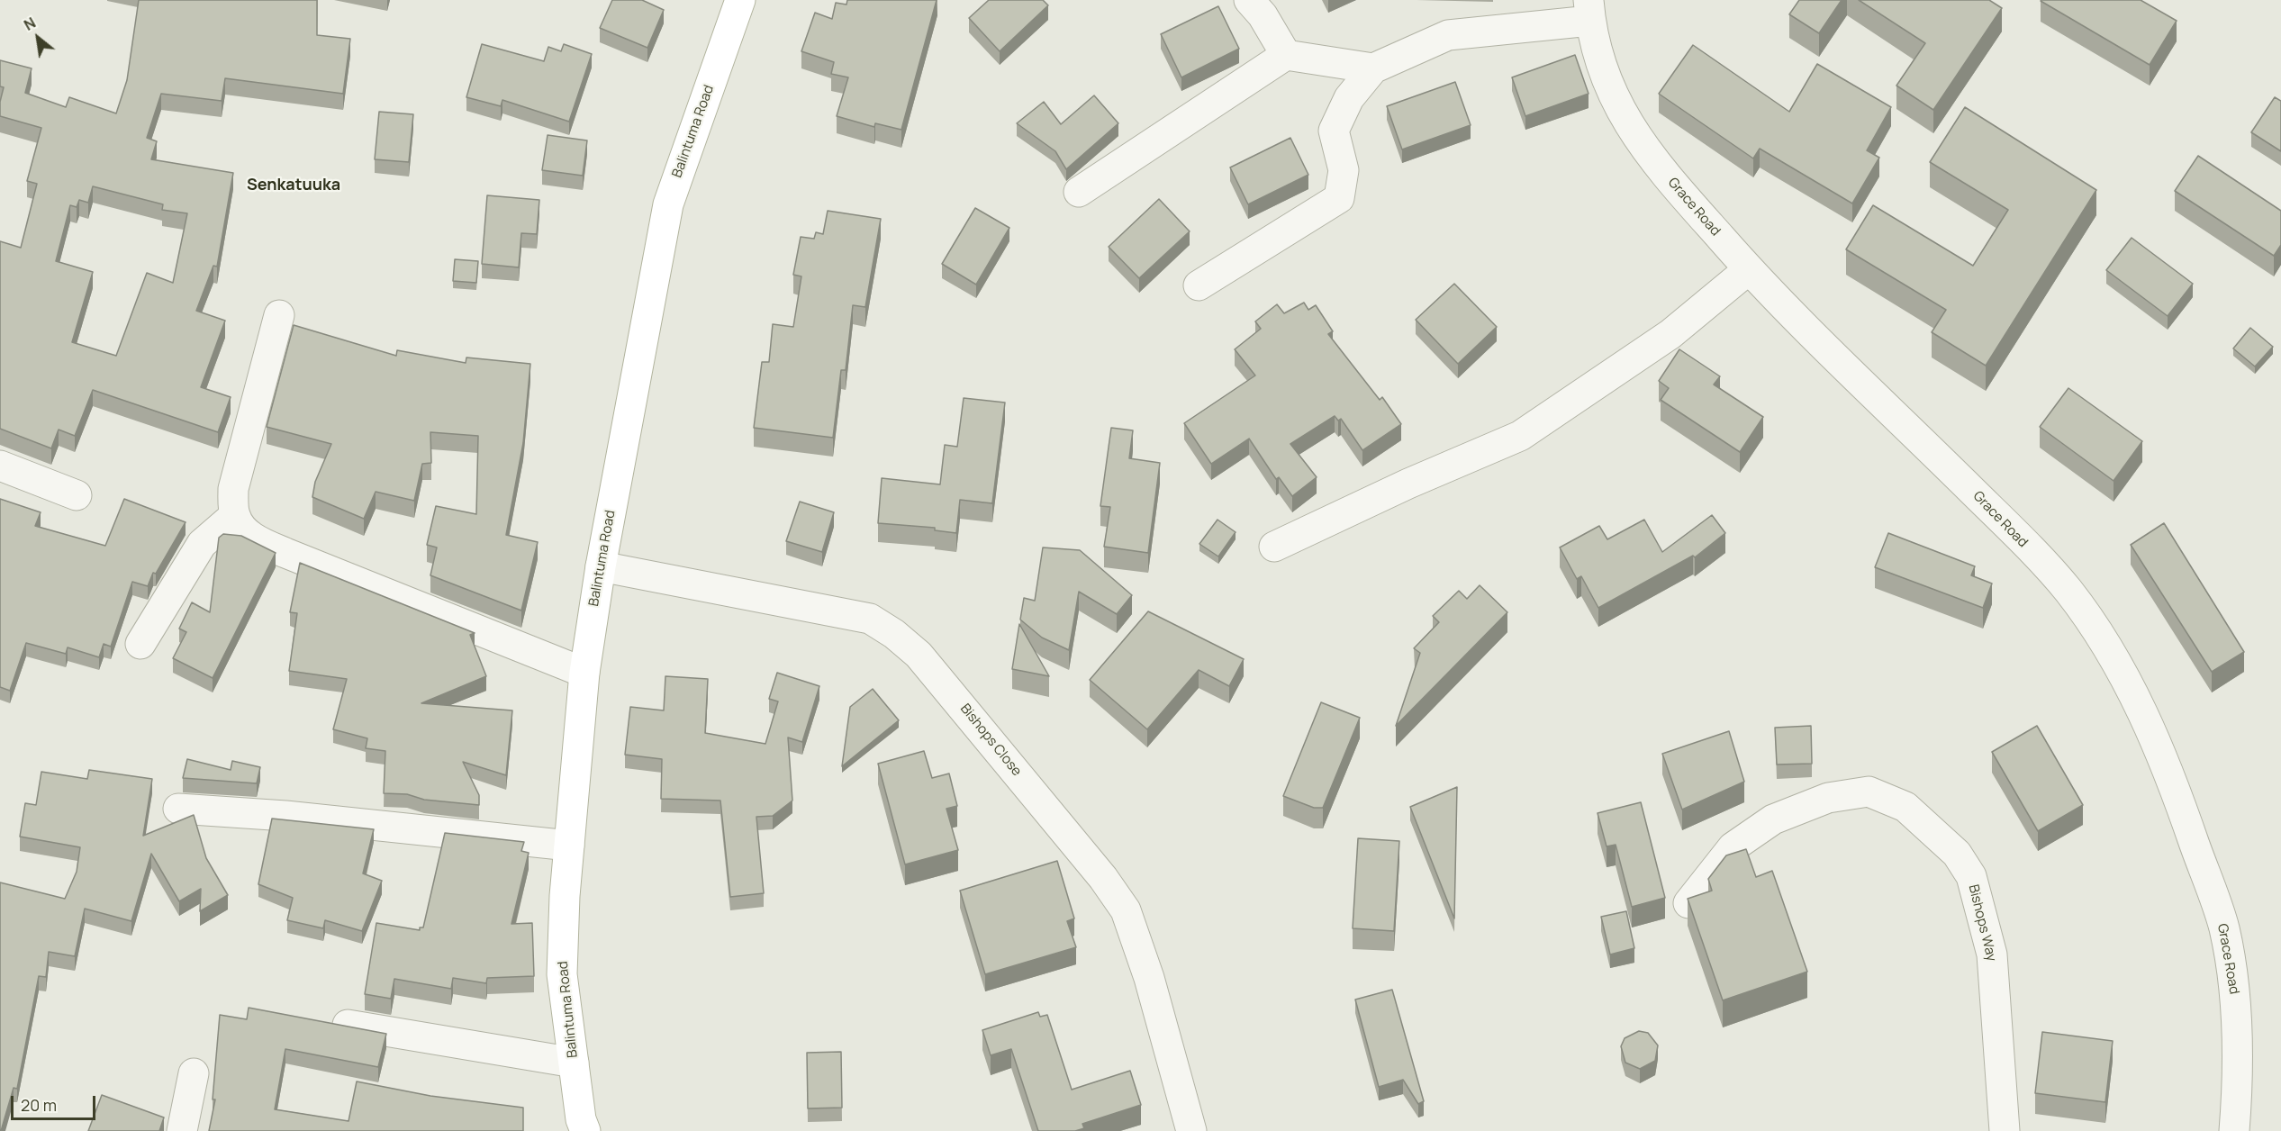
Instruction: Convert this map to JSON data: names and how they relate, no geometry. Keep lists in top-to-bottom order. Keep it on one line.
{"streets":{"main road":["Balintuma Road"],"street":["Grace Road","Bishops Close","Bishops Way"]},"crossings":[["Balintuma Road","Bishops Close"]],"districts":["Senkatuuka"],"scale_bar":"20 m","north":"top left"}
